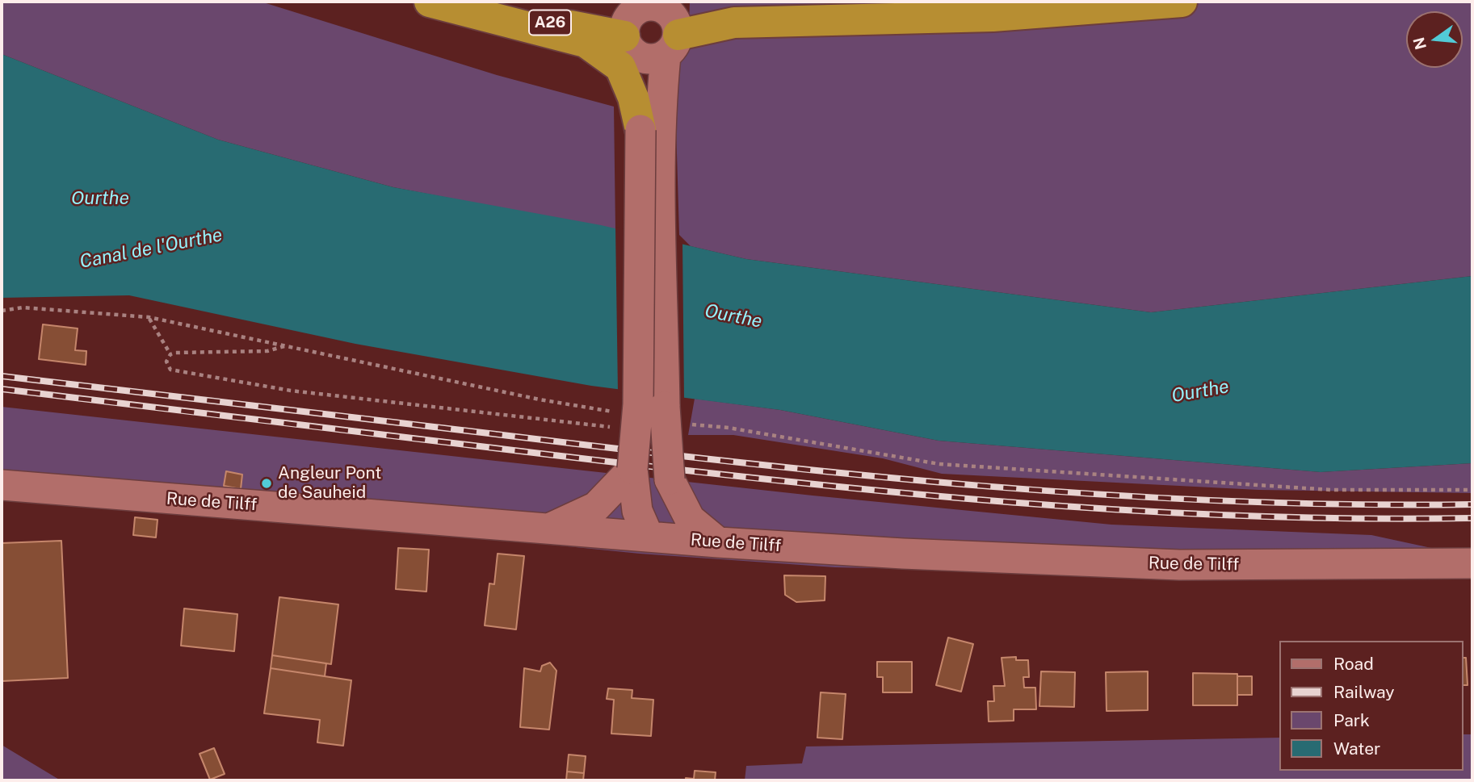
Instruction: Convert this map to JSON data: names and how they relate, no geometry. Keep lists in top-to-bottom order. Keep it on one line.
{"streets":{"highway":["A26"],"main road":["Rue de Tilff"]},"water":["Ourthe","Canal de l'Ourthe"],"places":["Angleur Pont de Sauheid"],"legend":["Road","Railway","Park","Water"],"north":"left"}
